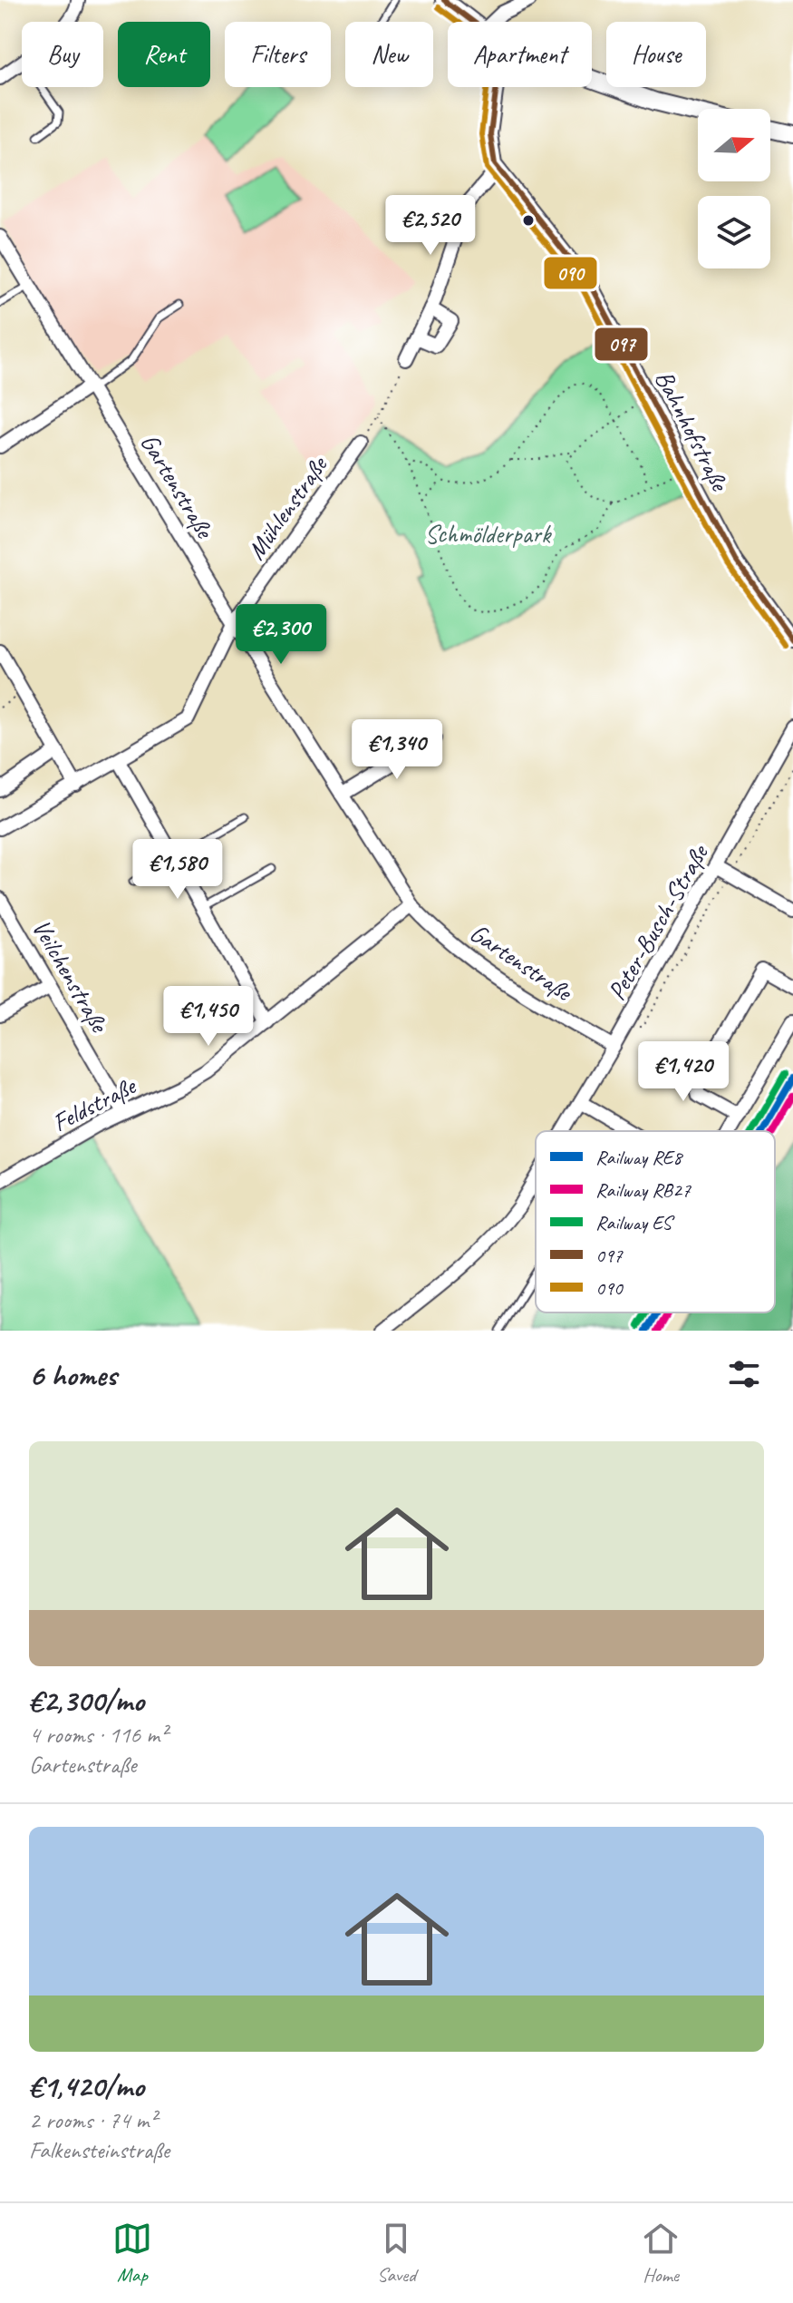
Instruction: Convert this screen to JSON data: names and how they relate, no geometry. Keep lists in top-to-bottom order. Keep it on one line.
{"streets":{"street":["Bahnhofstraße","Gartenstraße","Mühlenstraße","Peter-Busch-Straße","Veilchenstraße","Feldstraße"]},"crossings":[["Gartenstraße","Mühlenstraße"],["Gartenstraße","Peter-Busch-Straße"],["Gartenstraße","Feldstraße"],["Veilchenstraße","Feldstraße"]],"parks":["Schmölderpark"],"lines":["transit line 097","transit line 090","rail line ES","rail line RE8","rail line RB27"],"legend":["Railway RE8","Railway RB27","Railway ES","097","090"],"north":"right","page":{"chip":["Buy","Rent","Filters","New","Apartment","House"],"price":["€2,520","€2,300","€1,340","€1,580","€1,450","€1,420"],"heading":"6 homes","list":[{"name":"€2,300/mo","note":"4 rooms · 116 m² · Gartenstraße"},{"name":"€1,420/mo","note":"2 rooms · 74 m² · Falkensteinstraße"}],"tabs":["Map","Saved","Home"]}}
